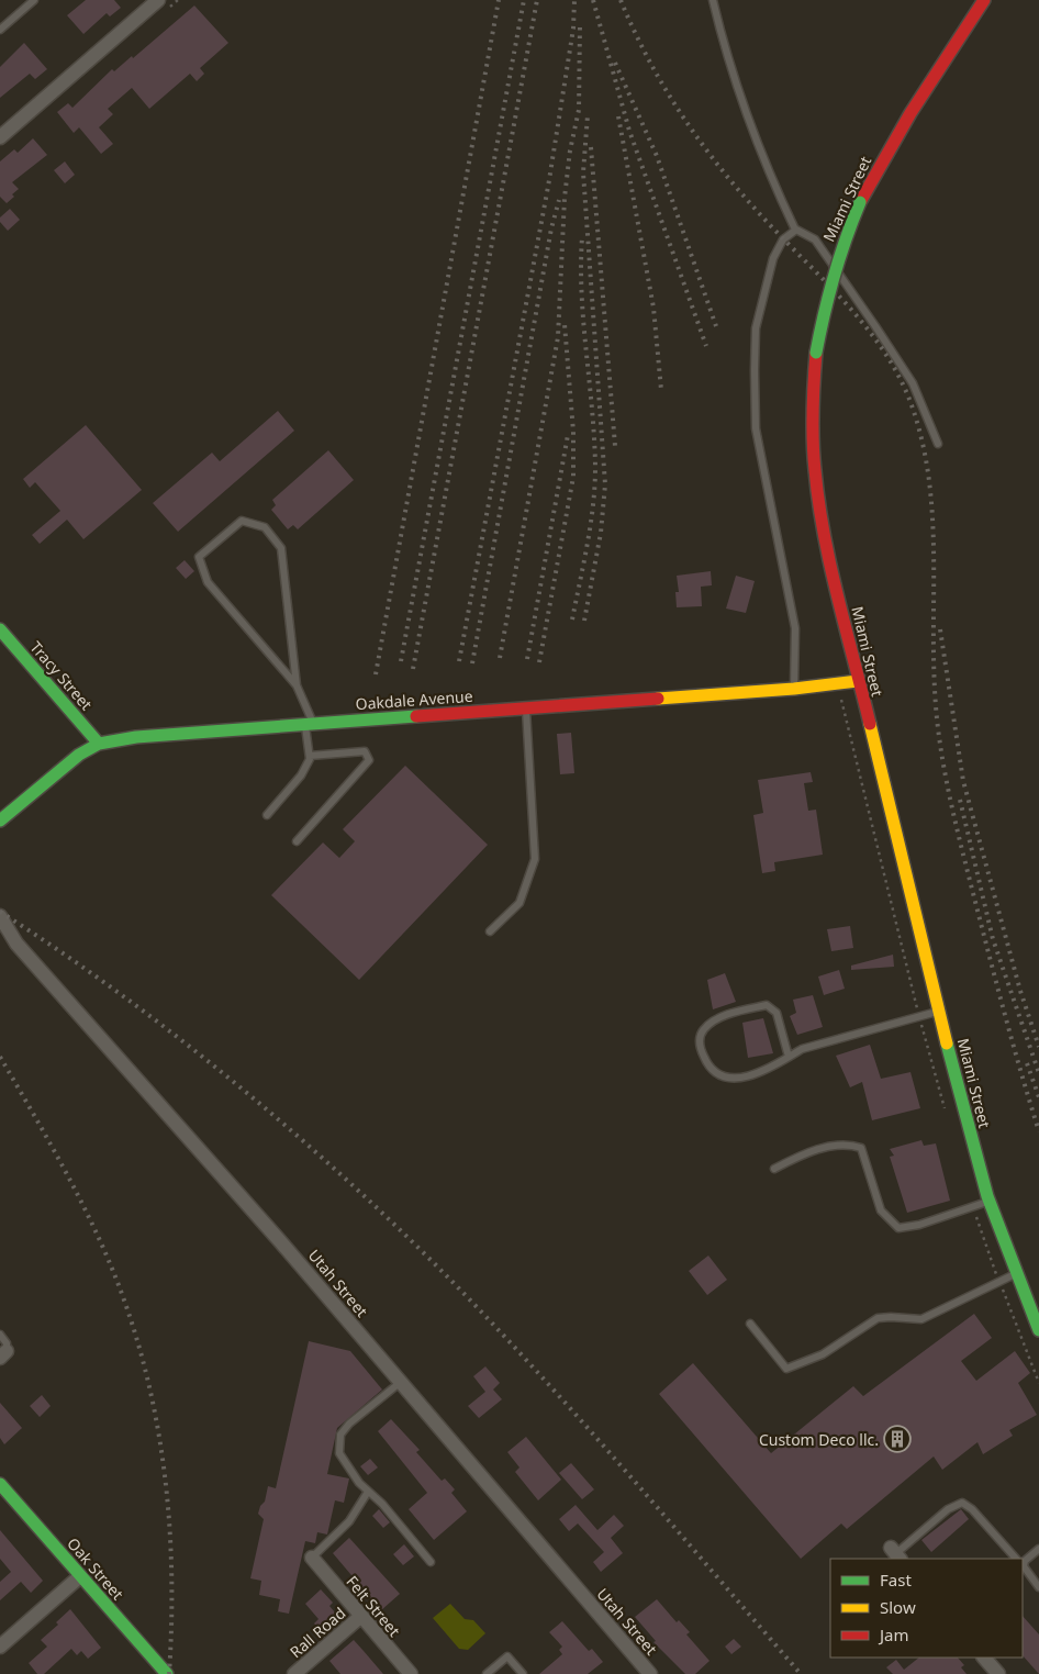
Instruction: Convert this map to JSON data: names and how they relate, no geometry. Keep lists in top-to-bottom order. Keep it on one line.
{"streets":{"main road":["Miami Street","Tracy Street","Oakdale Avenue","Oak Street"],"street":["Utah Street","Felt Street","Rall Road"]},"crossings":[["Miami Street","Oakdale Avenue"],["Tracy Street","Oakdale Avenue"],["Felt Street","Rall Road"]],"places":{"building":["Custom Deco llc."]},"legend":["Fast","Slow","Jam"]}
